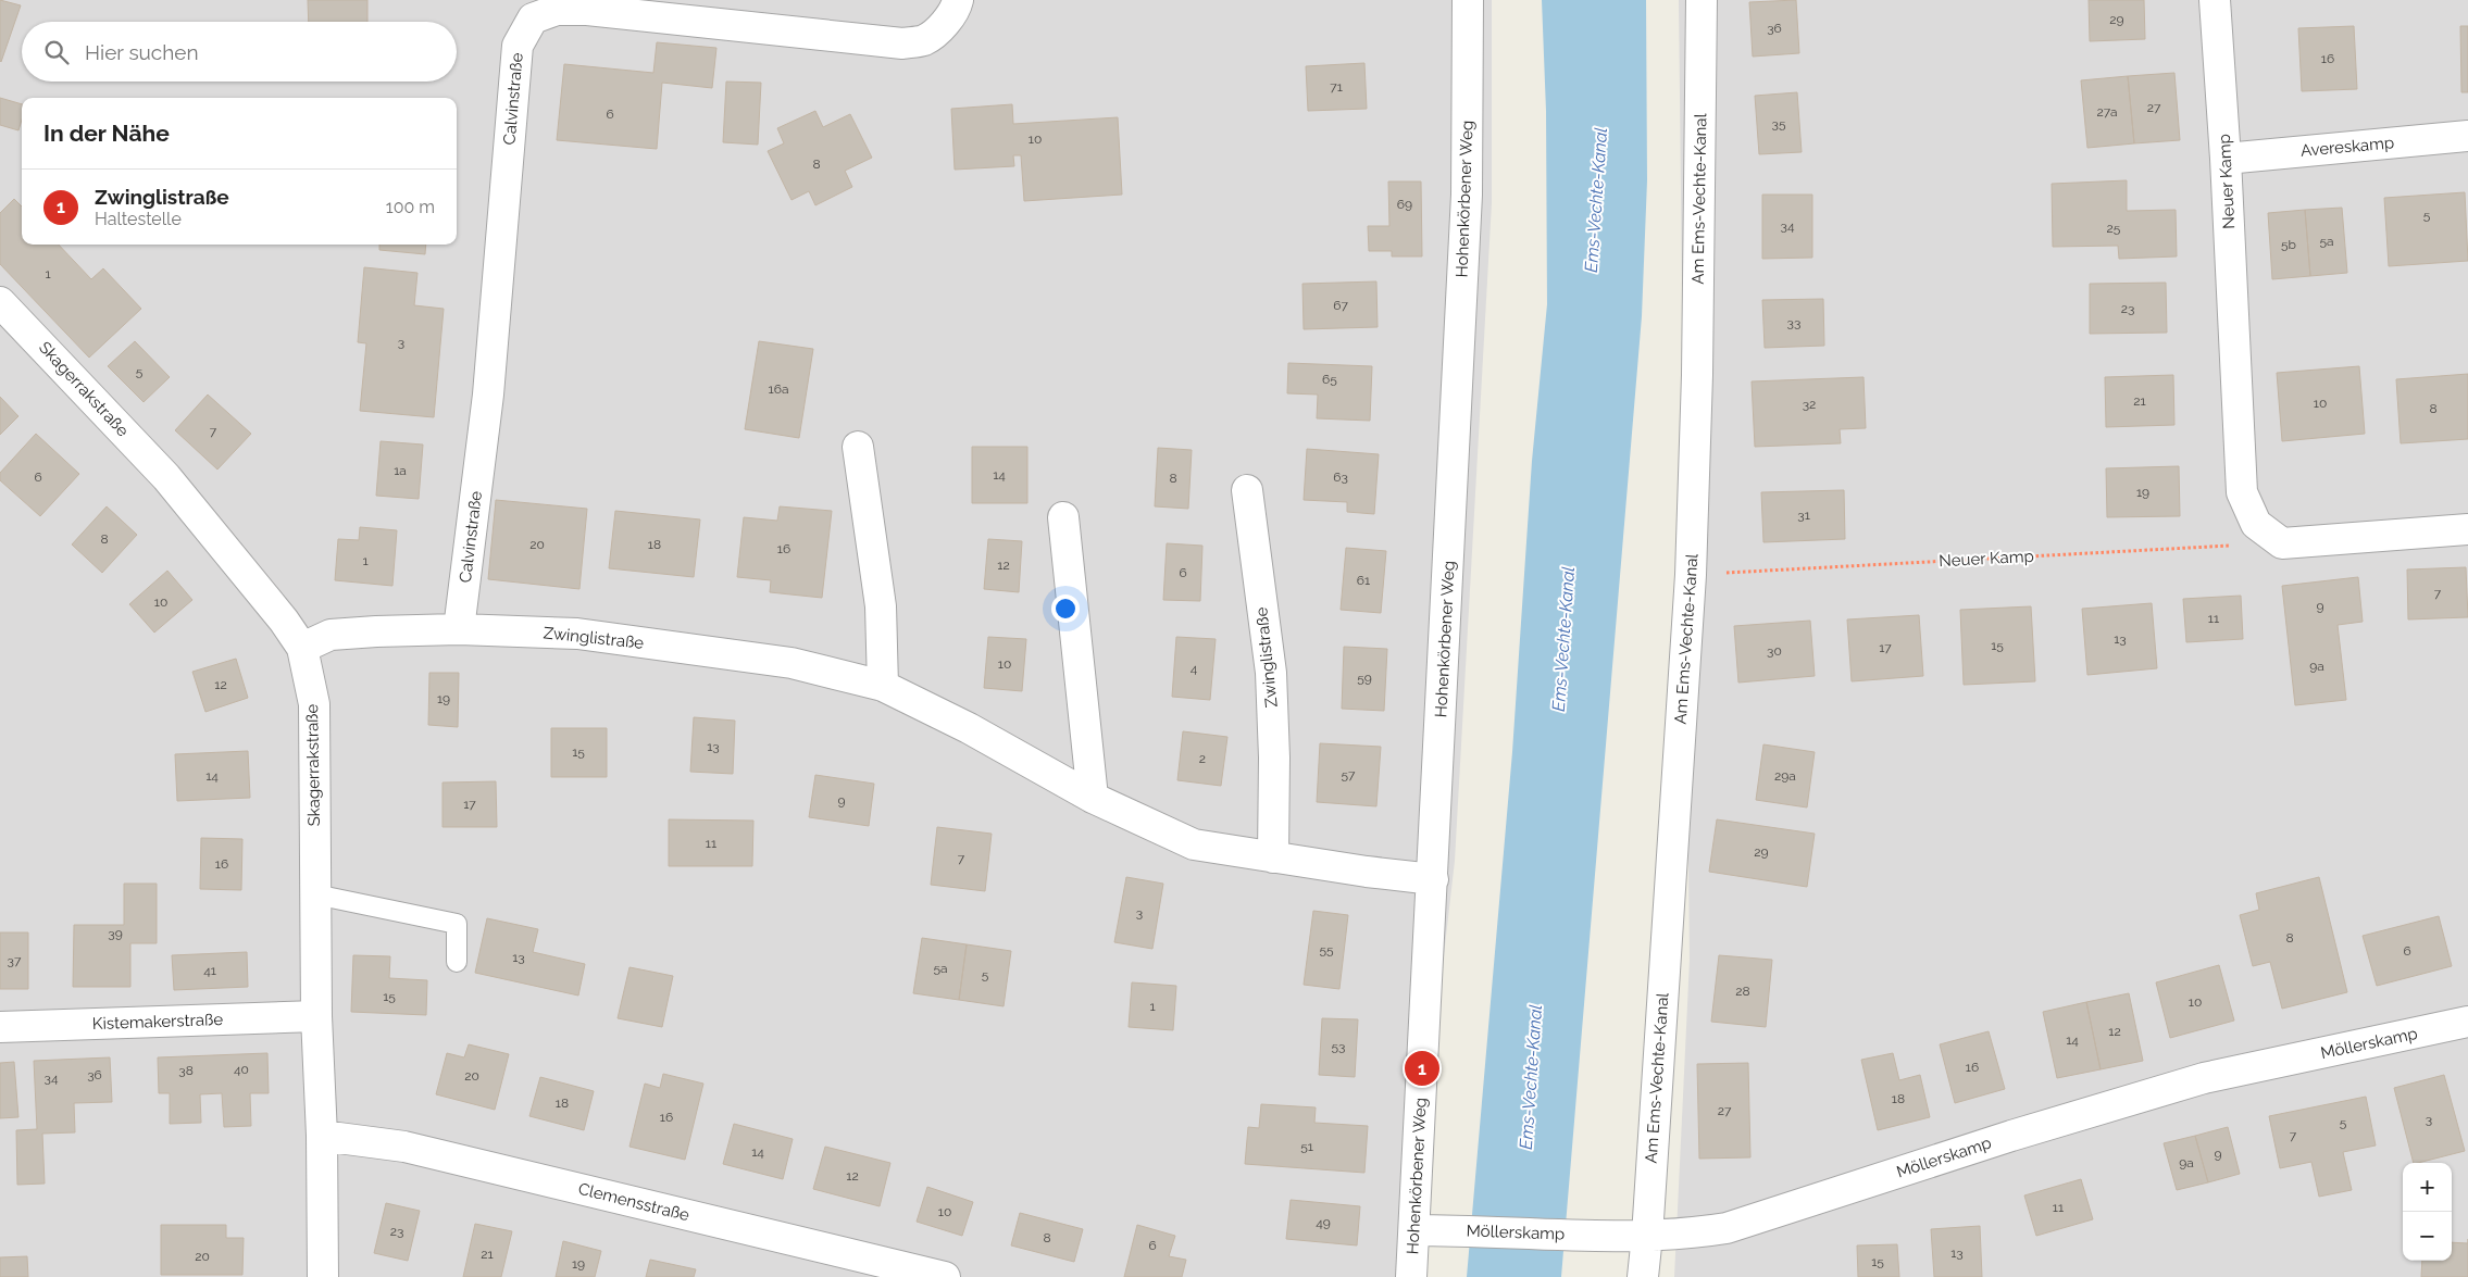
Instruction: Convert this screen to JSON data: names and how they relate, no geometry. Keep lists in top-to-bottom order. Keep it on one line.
{"streets":{"street":["Calvinstraße","Avereskamp","Neuer Kamp","Hohenkörbener Weg","Am Ems-Vechte-Kanal","Skagerrakstraße","Zwinglistraße","Kistemakerstraße","Möllerskamp","Clemensstraße"]},"crossings":[["Calvinstraße","Zwinglistraße"],["Avereskamp","Neuer Kamp"],["Neuer Kamp","Am Ems-Vechte-Kanal"],["Hohenkörbener Weg","Zwinglistraße"],["Hohenkörbener Weg","Möllerskamp"],["Am Ems-Vechte-Kanal","Möllerskamp"],["Skagerrakstraße","Zwinglistraße"],["Skagerrakstraße","Kistemakerstraße"],["Skagerrakstraße","Clemensstraße"]],"water":["Ems-Vechte-Kanal"],"house_numbers":["29","36","16","71","27","27a","6","35","10","8","69","5","34","25","5a","5b","1","67","23","33","3","5","65","16a","21","10","32","8","7","1a","14","6","63","8","19","31","8","20","18","16","1","12","6","61","7","10","9","11","13","15","17","30","10","9a","4","59","12","19","13","15","2","57","14","29a","9","17","11","29","7","16","3","39","8","55","6","13","37","5a","41","5","28","15","10","1","12","14","53","16","40","38","36","20","34","18","18","27","16","3","5","7","51","14","9","9a","12","11","10","49","23","8","6","13","21","20","15","19"],"page":{"search":"Hier suchen","heading":"In der Nähe","list":[{"mark":"1","name":"Zwinglistraße","note":"Haltestelle","value":"100 m"}],"pins":"1","map_buttons":["+","−"]}}
